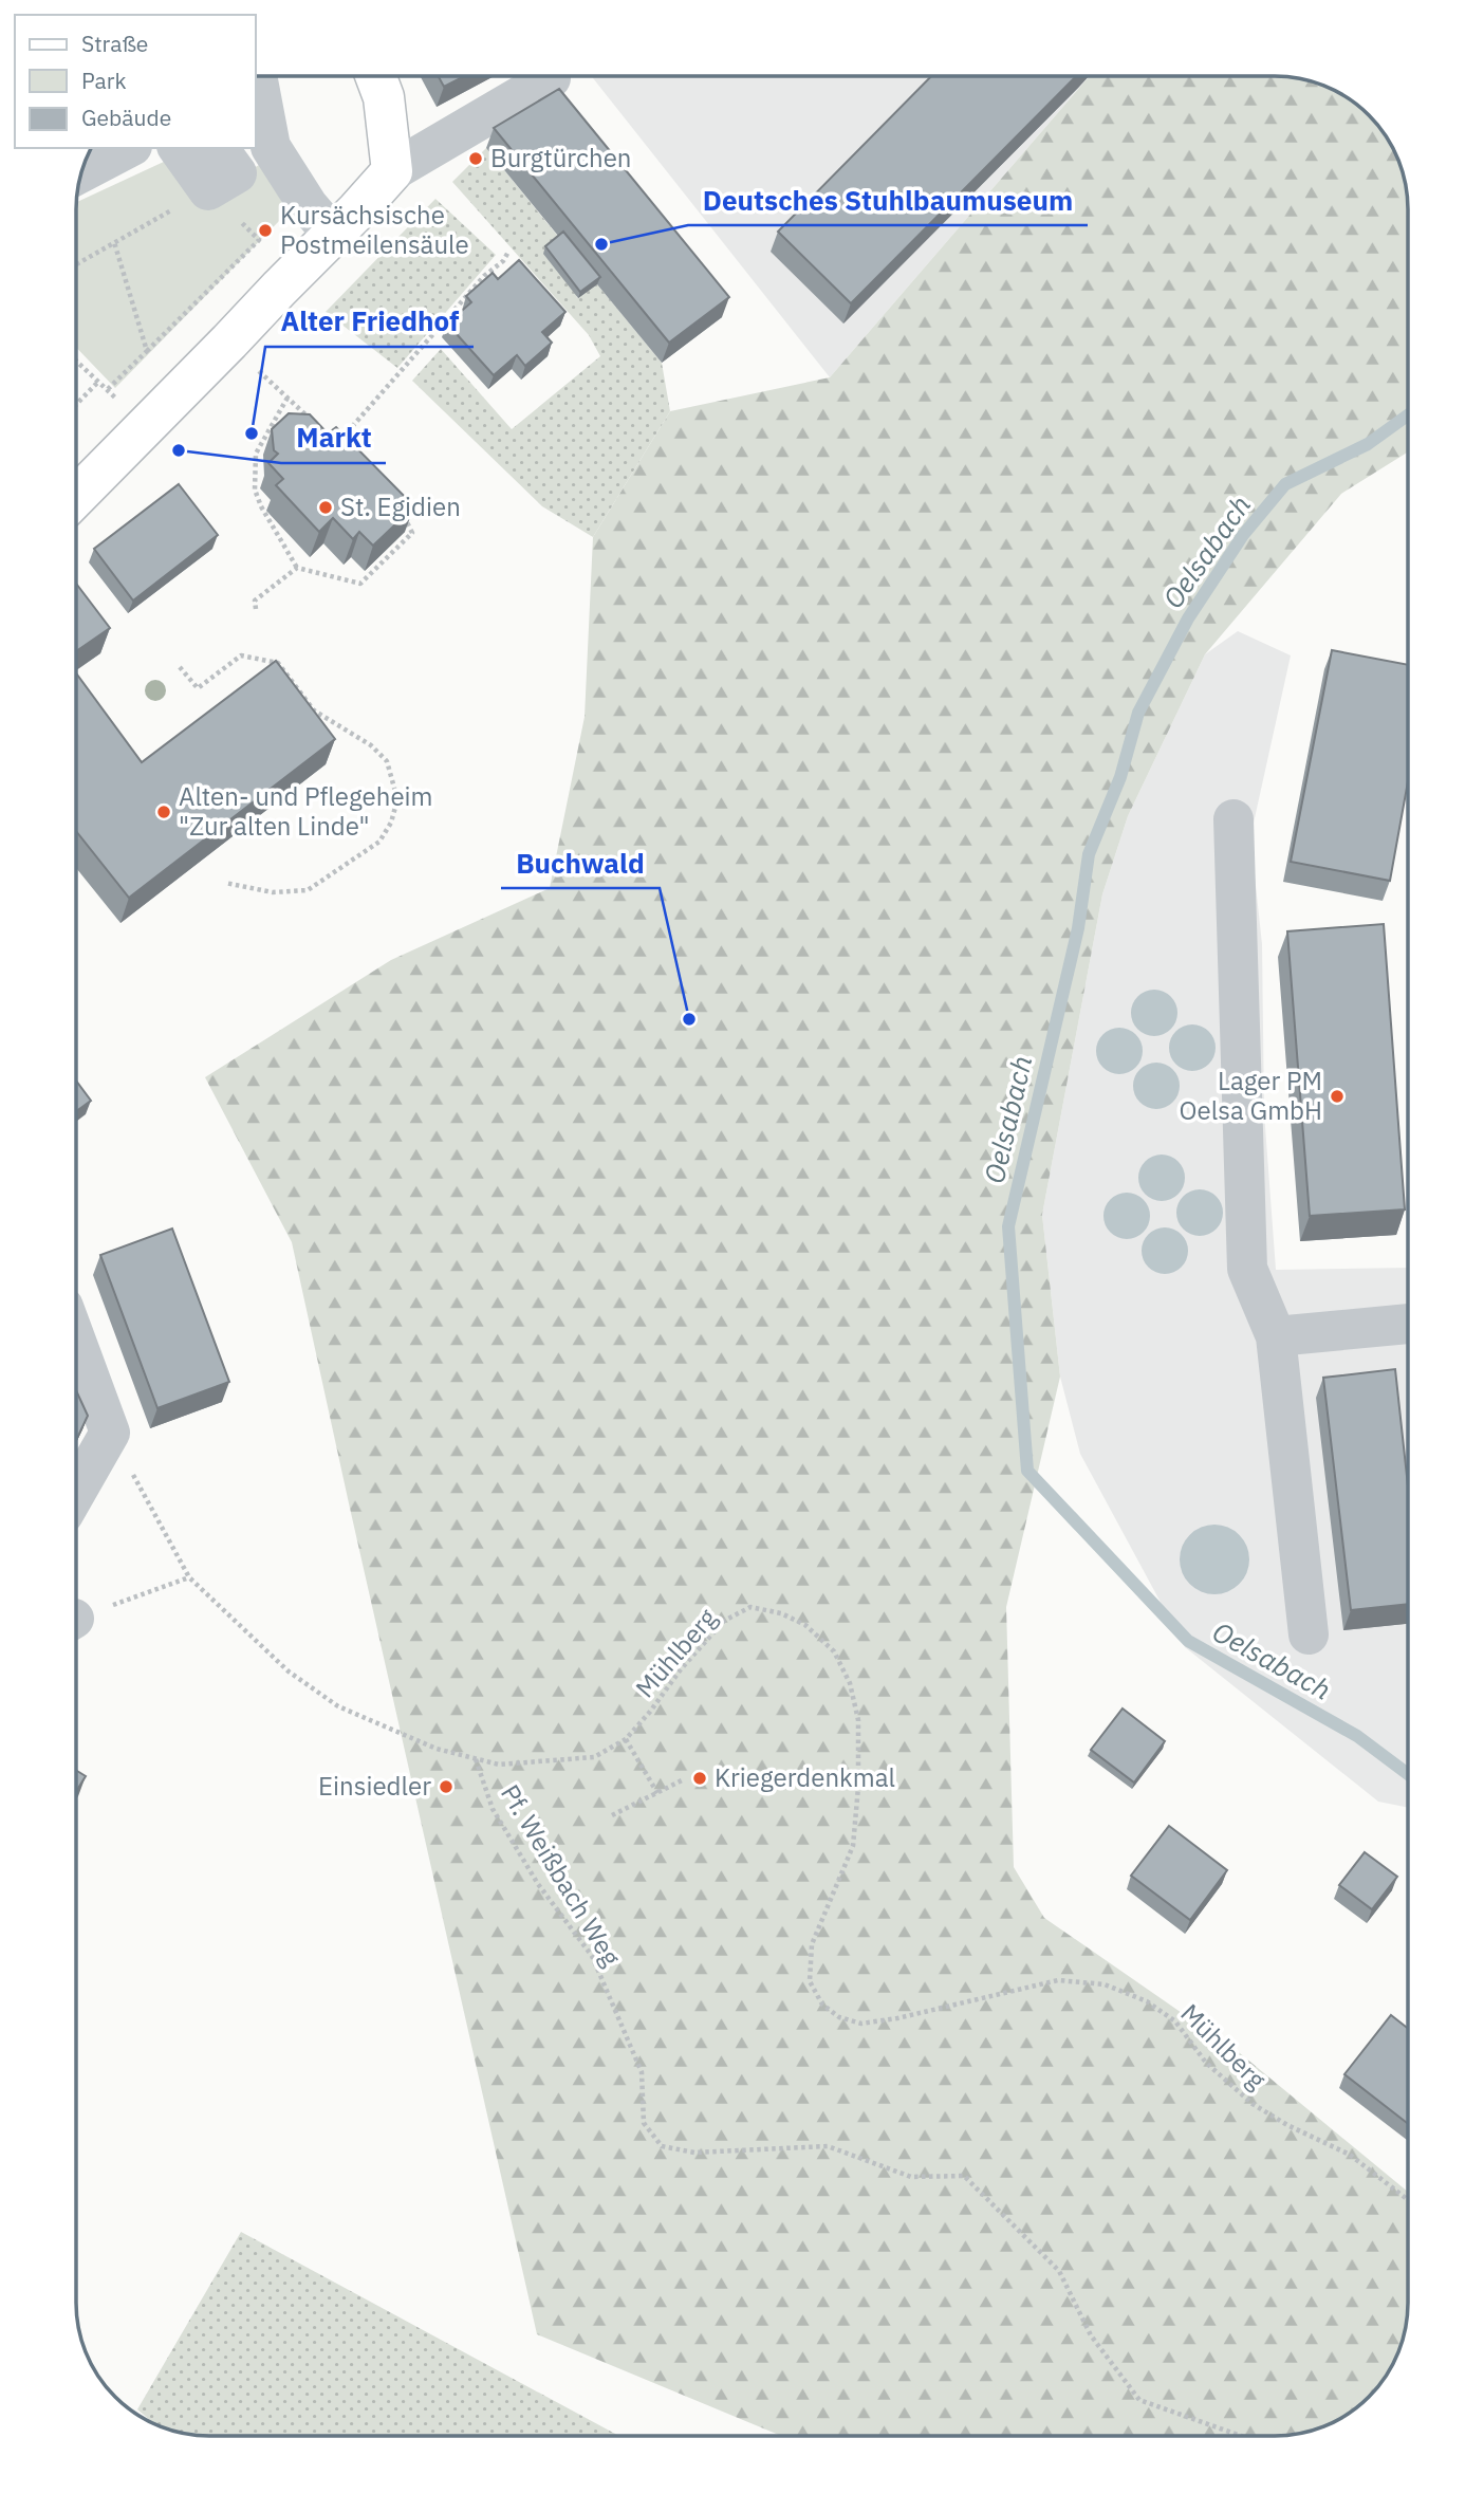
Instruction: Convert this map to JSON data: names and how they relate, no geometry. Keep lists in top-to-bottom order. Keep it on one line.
{"streets":{"path":["Mühlberg","Pf. Weißbach Weg"]},"crossings":[["Mühlberg","Pf. Weißbach Weg"]],"water":["Oelsabach"],"places":["Burgtürchen","Kursächsische Postmeilensäule","Deutsches Stuhlbaumuseum","Alter Friedhof","Markt","St. Egidien","Alten- und Pflegeheim \"Zur alten Linde\"","Buchwald","Lager PM Oelsa GmbH","Kriegerdenkmal","Einsiedler"],"legend":["Straße","Park","Gebäude"]}
